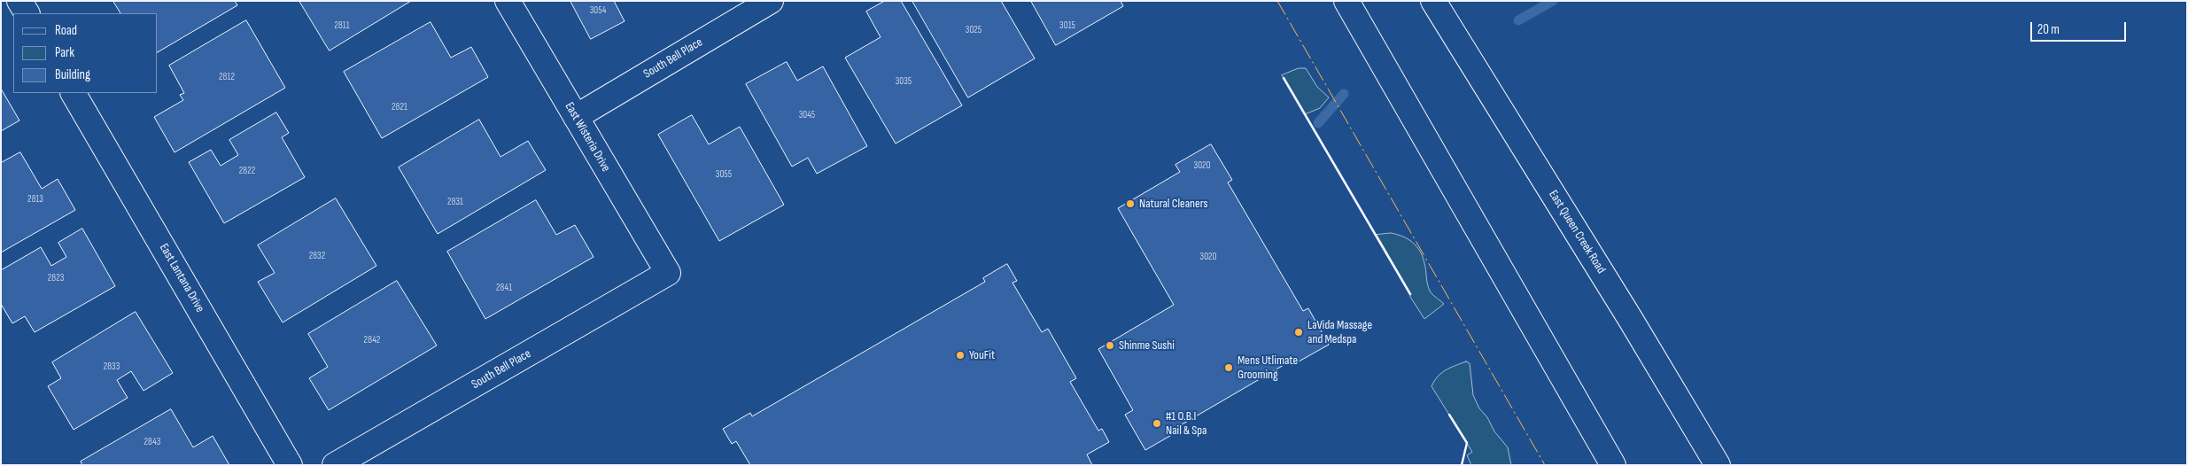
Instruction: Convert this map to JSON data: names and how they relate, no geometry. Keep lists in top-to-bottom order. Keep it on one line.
{"streets":{"street":["South Bell Place","East Wisteria Drive","East Queen Creek Road","East Lantana Drive"]},"crossings":[["South Bell Place","East Wisteria Drive"]],"places":["Natural Cleaners","LaVida Massage and Medspa","Shinme Sushi","YouFit","Mens Utlimate Grooming","#1 O.B.I Nail & Spa"],"house_numbers":["3054","2811","3015","3025","2812","3035","2821","3045","3020","2822","3055","2813","2831","2832","3020","2823","2841","2842","2833","2843"],"legend":["Road","Park","Building"],"scale_bar":"20 m"}
